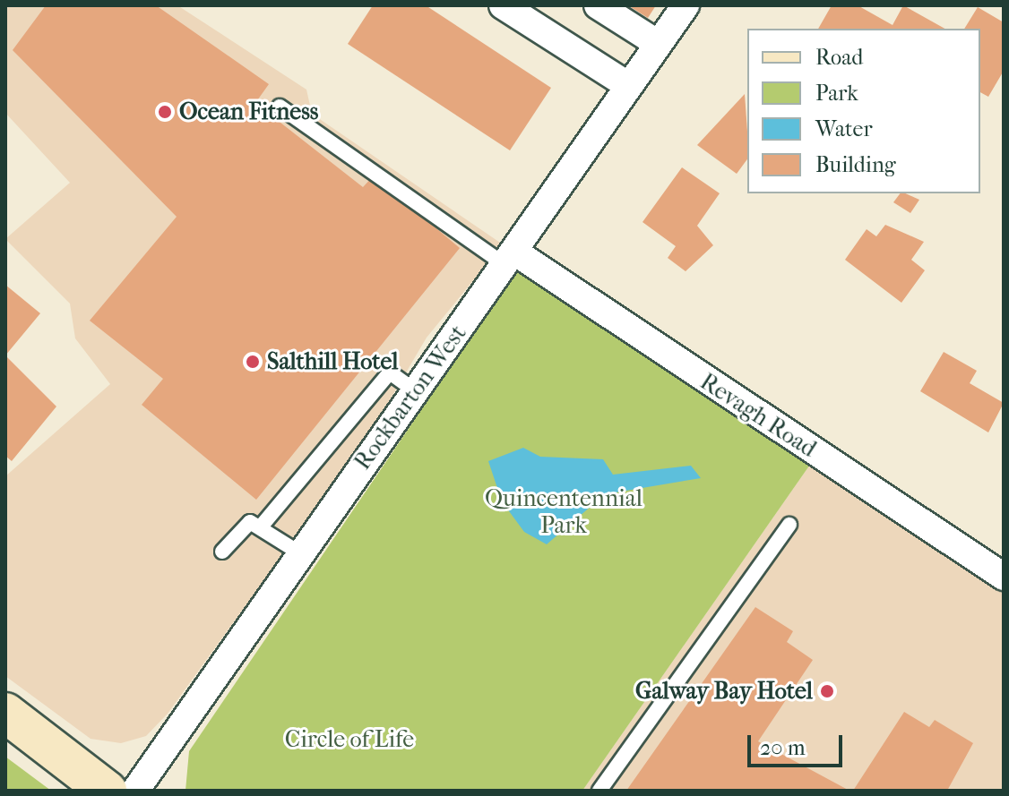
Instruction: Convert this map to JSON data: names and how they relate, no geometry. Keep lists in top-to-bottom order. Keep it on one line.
{"streets":{"street":["Rockbarton West","Revagh Road"]},"crossings":[["Rockbarton West","Revagh Road"]],"parks":["Quincentennial Park","Circle of Life"],"places":["Ocean Fitness","Salthill Hotel","Galway Bay Hotel"],"legend":["Road","Park","Water","Building"],"scale_bar":"20 m"}
